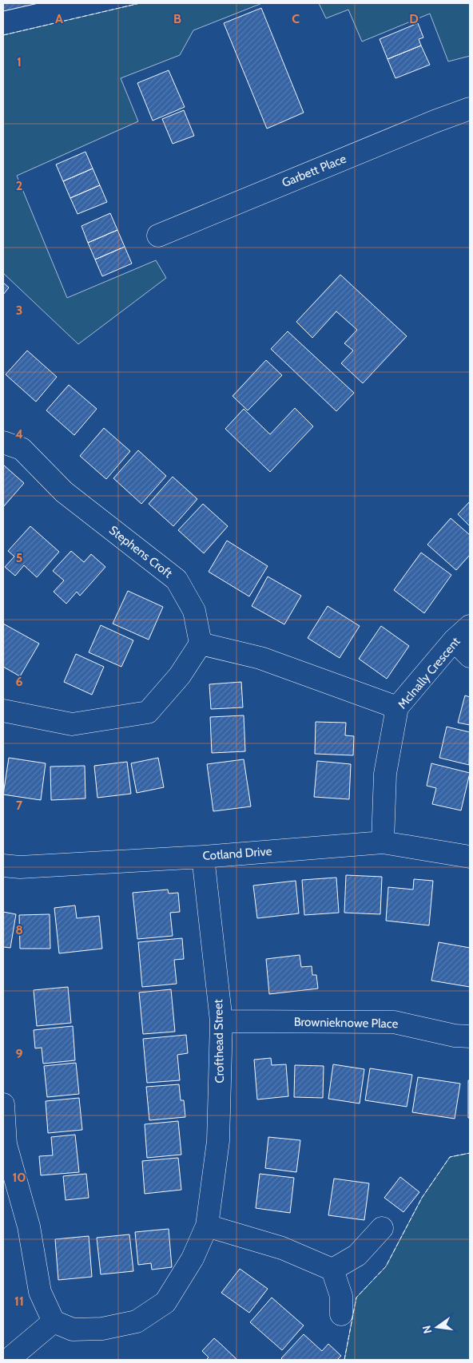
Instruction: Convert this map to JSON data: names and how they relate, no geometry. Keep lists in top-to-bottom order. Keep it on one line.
{"streets":{"street":["Garbett Place","Stephens Croft","McInally Crescent","Cotland Drive","Brownieknowe Place","Crofthead Street"]},"crossings":[["McInally Crescent","Cotland Drive"],["Cotland Drive","Crofthead Street"],["Brownieknowe Place","Crofthead Street"]],"north":"left","grid":{"columns":["A","B","C","D"],"rows":["1","2","3","4","5","6","7","8","9","10","11"]}}
